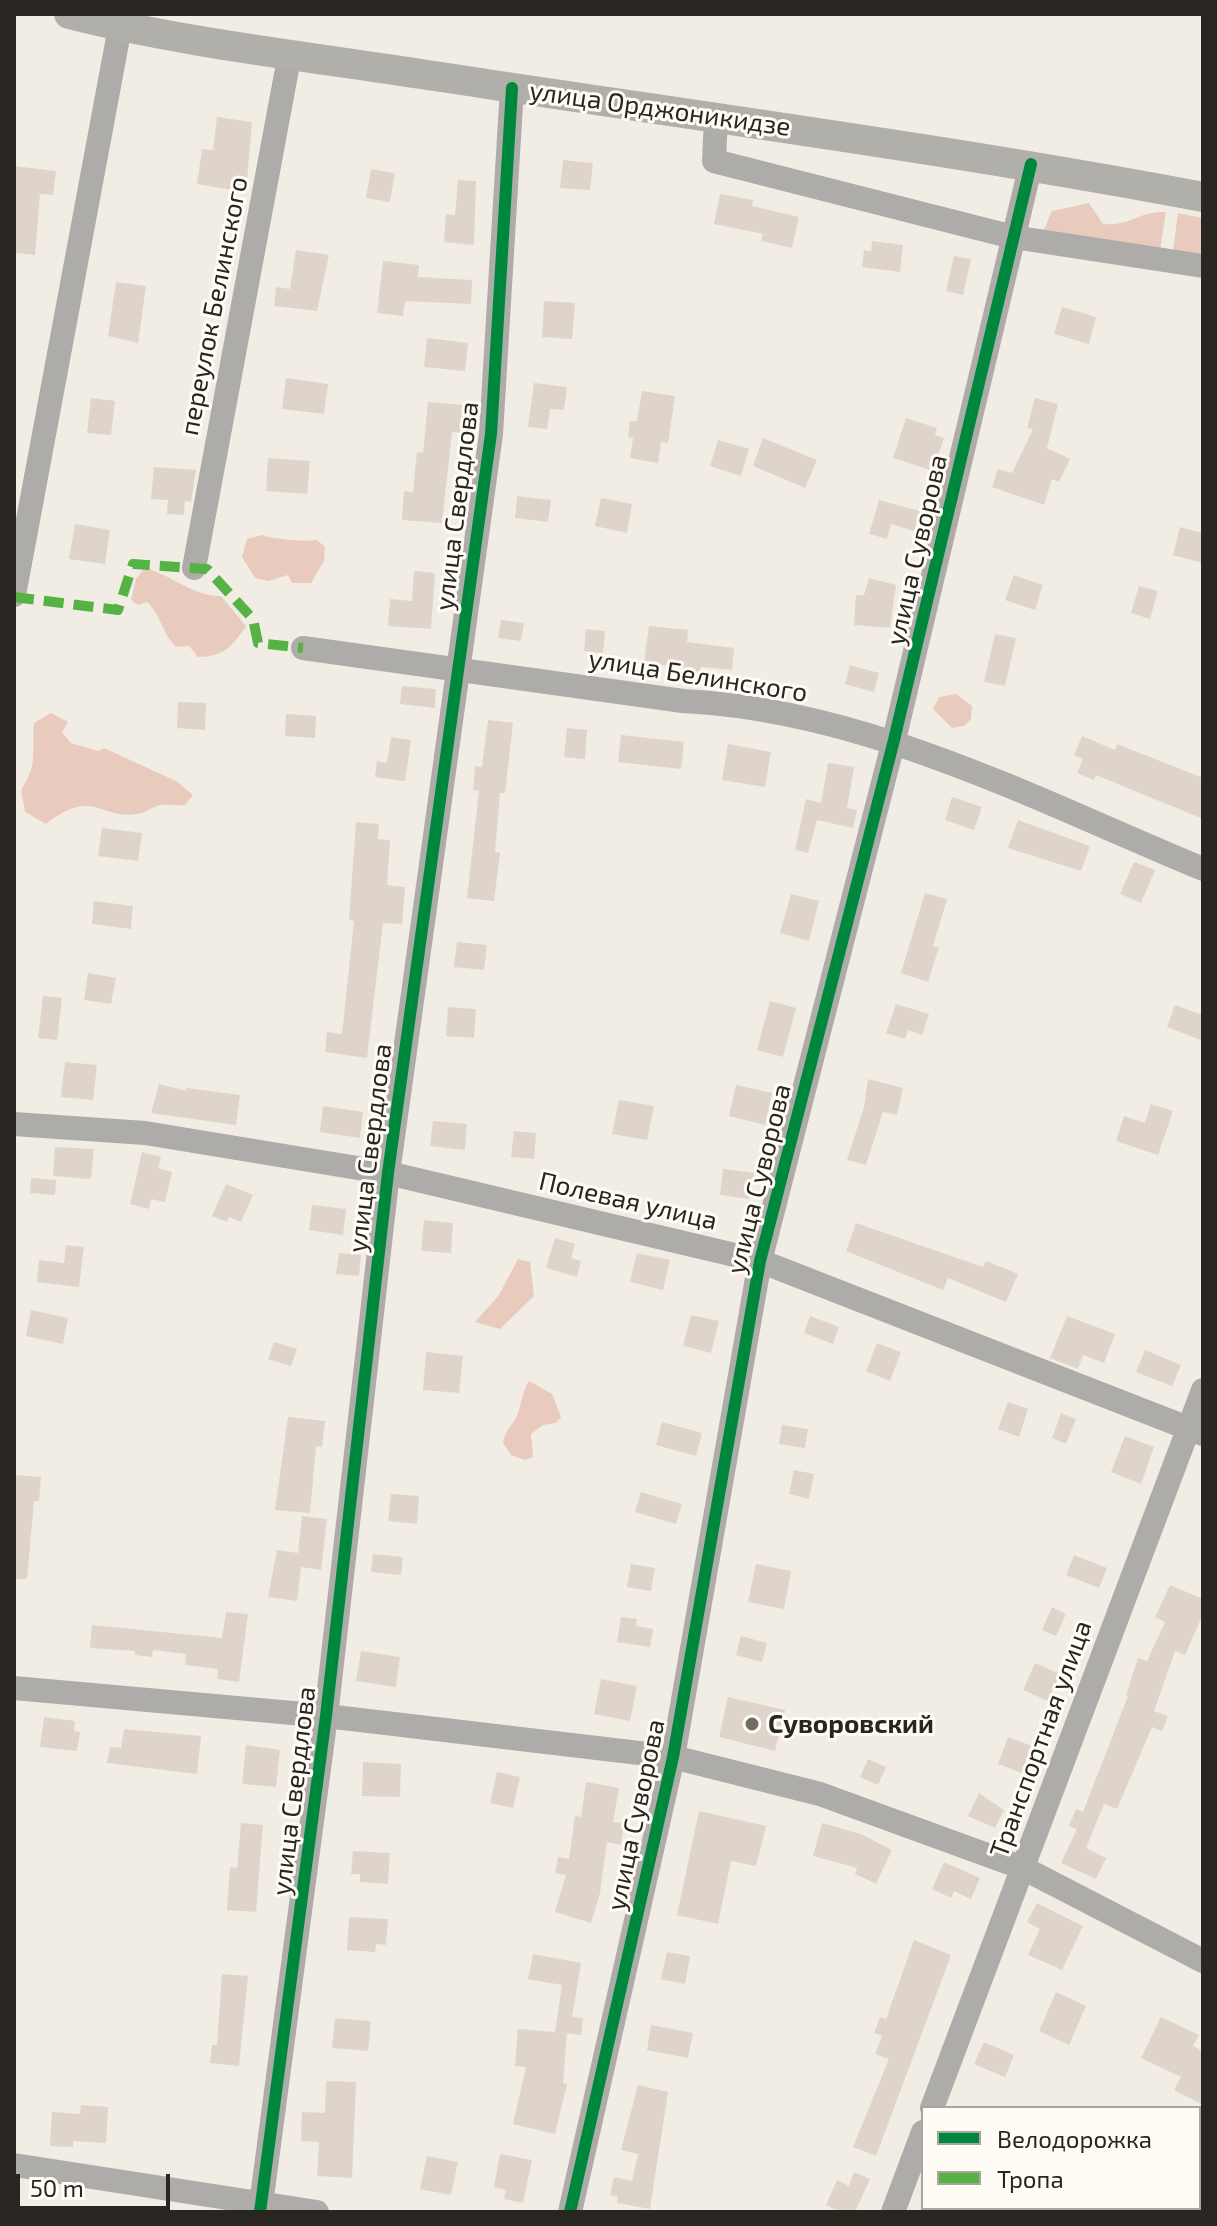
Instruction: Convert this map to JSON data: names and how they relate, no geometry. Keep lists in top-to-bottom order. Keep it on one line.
{"streets":{"main road":["улица Орджоникидзе"],"street":["переулок Белинского","улица Свердлова","улица Суворова","улица Белинского","Полевая улица","Транспортная улица"]},"crossings":[["улица Орджоникидзе","переулок Белинского"],["улица Орджоникидзе","улица Свердлова"],["улица Орджоникидзе","улица Суворова"],["улица Свердлова","улица Белинского"],["улица Свердлова","Полевая улица"],["улица Суворова","улица Белинского"],["улица Суворова","Полевая улица"],["Полевая улица","Транспортная улица"]],"places":["Суворовский"],"legend":["Велодорожка","Тропа"],"scale_bar":"50 m"}
